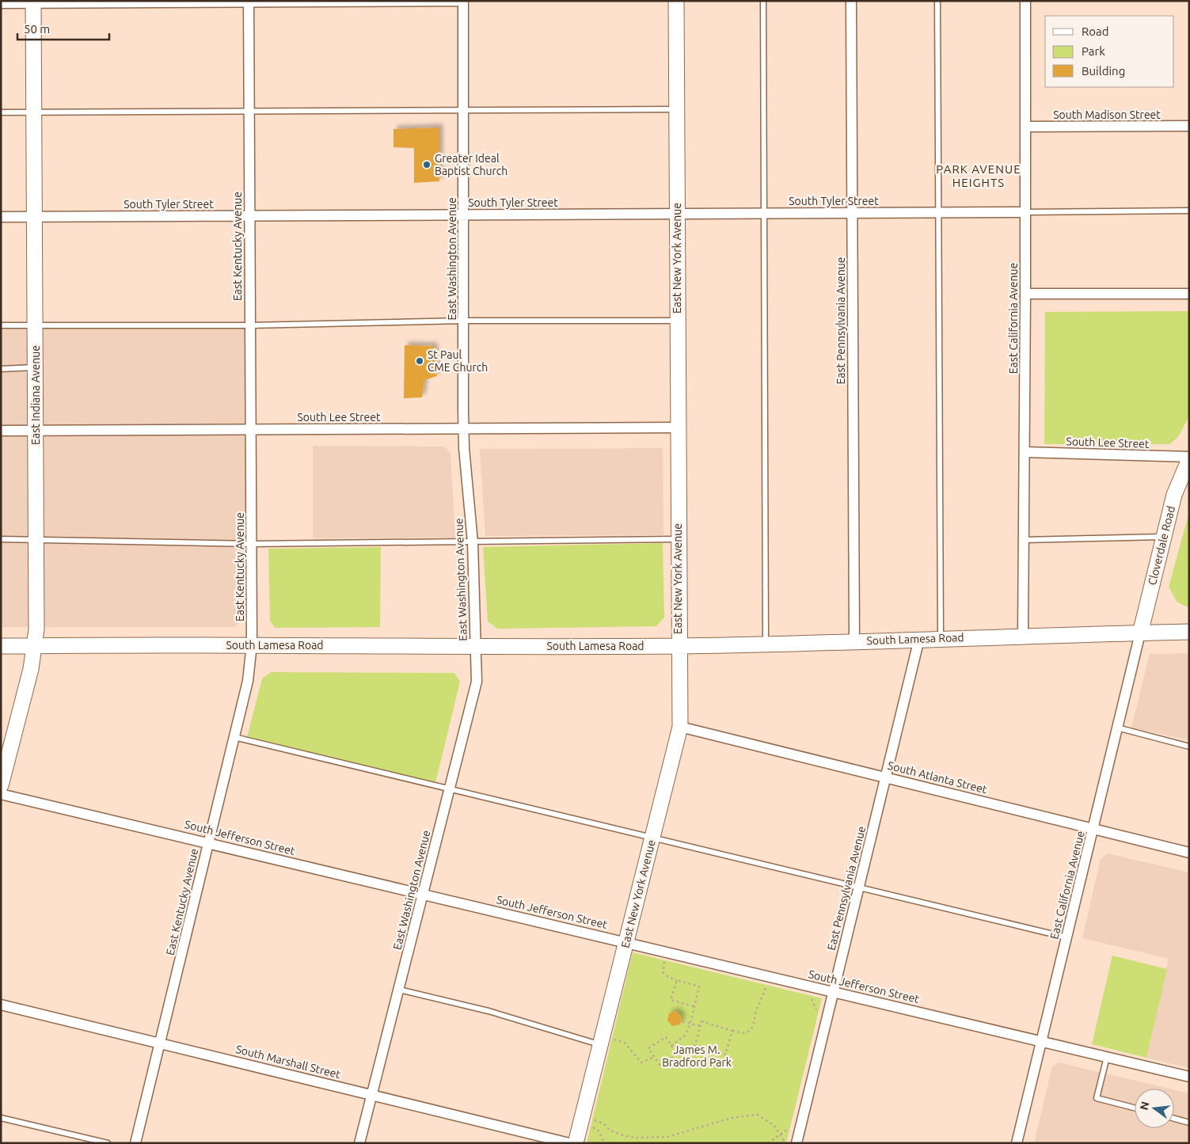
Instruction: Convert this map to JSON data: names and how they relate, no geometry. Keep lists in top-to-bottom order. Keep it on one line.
{"streets":{"street":["South Madison Street","South Tyler Street","East Kentucky Avenue","East New York Avenue","East Washington Avenue","East California Avenue","East Pennsylvania Avenue","East Indiana Avenue","South Lee Street","Cloverdale Road","South Lamesa Road","South Atlanta Street","South Jefferson Street","South Marshall Street"]},"crossings":[["South Madison Street","East California Avenue"],["South Tyler Street","East Kentucky Avenue"],["South Tyler Street","East New York Avenue"],["South Tyler Street","East Washington Avenue"],["South Tyler Street","East California Avenue"],["South Tyler Street","East Pennsylvania Avenue"],["South Tyler Street","East Indiana Avenue"],["East Kentucky Avenue","South Lee Street"],["East Kentucky Avenue","South Lamesa Road"],["East Kentucky Avenue","South Jefferson Street"],["East Kentucky Avenue","South Marshall Street"],["East New York Avenue","South Lee Street"],["East New York Avenue","South Lamesa Road"],["East New York Avenue","South Atlanta Street"],["East New York Avenue","South Jefferson Street"],["East Washington Avenue","South Lee Street"],["East Washington Avenue","South Lamesa Road"],["East Washington Avenue","South Jefferson Street"],["East Washington Avenue","South Marshall Street"],["East California Avenue","South Lee Street"],["East California Avenue","Cloverdale Road"],["East California Avenue","South Lamesa Road"],["East California Avenue","South Atlanta Street"],["East California Avenue","South Jefferson Street"],["East Pennsylvania Avenue","South Lamesa Road"],["East Pennsylvania Avenue","South Atlanta Street"],["East Pennsylvania Avenue","South Jefferson Street"],["East Indiana Avenue","South Lee Street"],["East Indiana Avenue","South Lamesa Road"],["South Lee Street","Cloverdale Road"],["Cloverdale Road","South Lamesa Road"]],"districts":["PARK AVENUE HEIGHTS"],"parks":["James M. Bradford Park"],"places":["Greater Ideal Baptist Church","St Paul CME Church"],"legend":["Road","Park","Building"],"scale_bar":"50 m","north":"left"}
